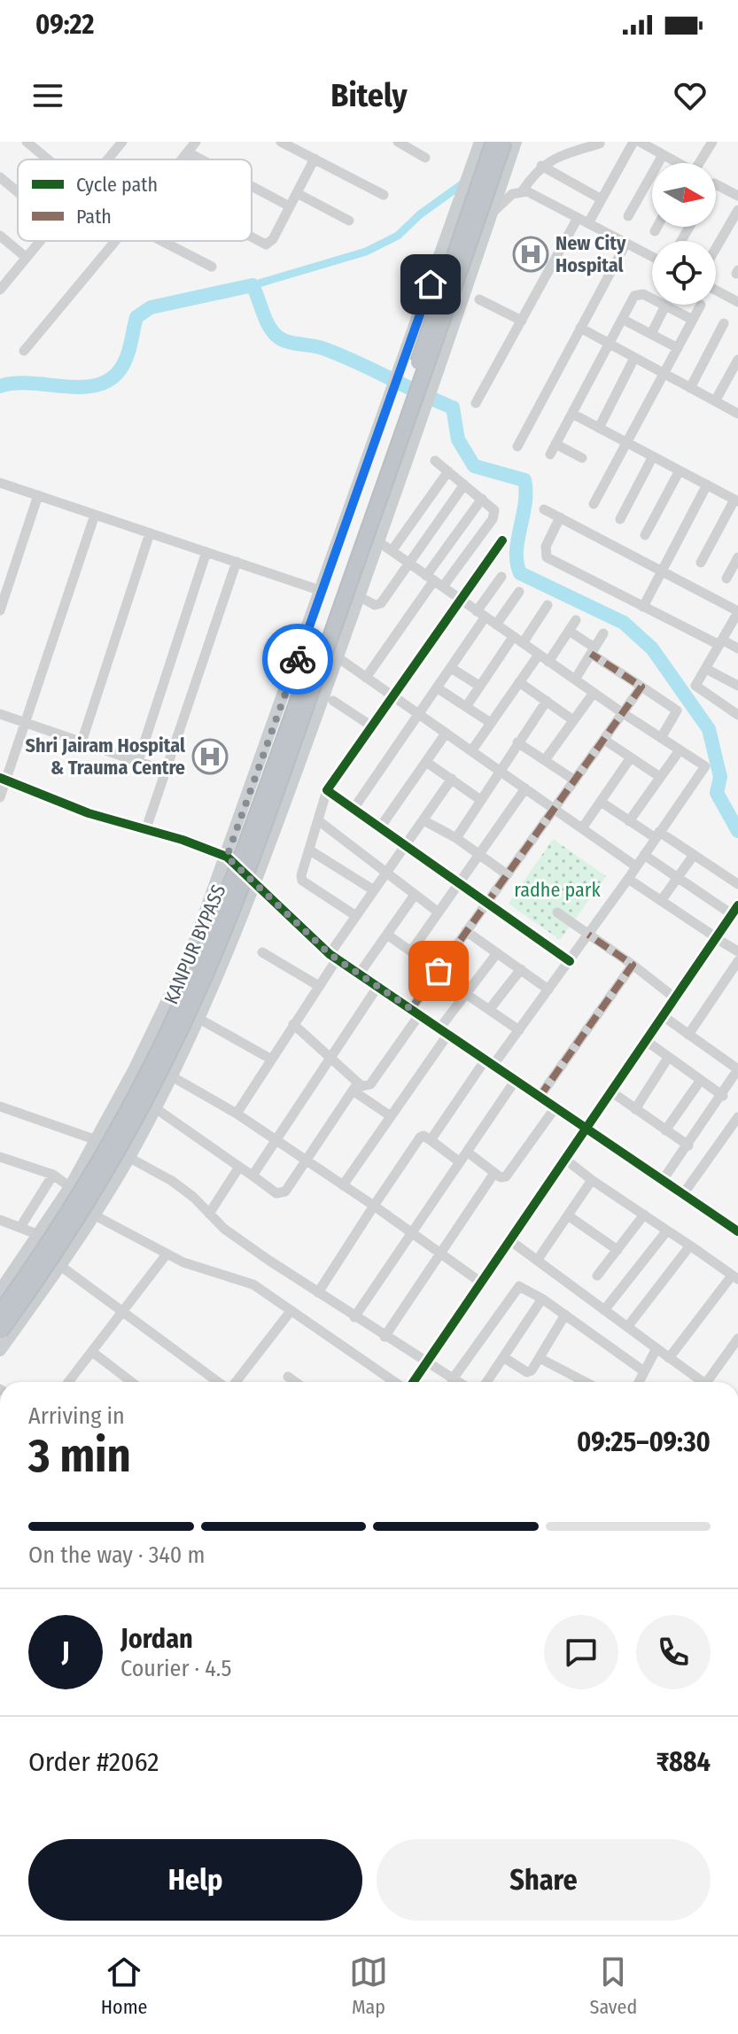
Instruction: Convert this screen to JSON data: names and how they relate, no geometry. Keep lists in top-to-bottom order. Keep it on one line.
{"streets":{"highway":["KANPUR BYPASS"]},"parks":["radhe park"],"places":{"hospital":["New City Hospital","Shri Jairam Hospital & Trauma Centre"]},"legend":["Cycle path","Path"],"north":"right","page":{"status":"09:22","header":"Bitely","heading":["3 min","Arriving in","09:25–09:30"],"panel":["Jordan","Courier · 4.5","Order #2062","₹884"],"bar":"On the way · 340 m","round":"J","buttons":["Help","Share"],"tabs":["Home","Map","Saved"]}}
